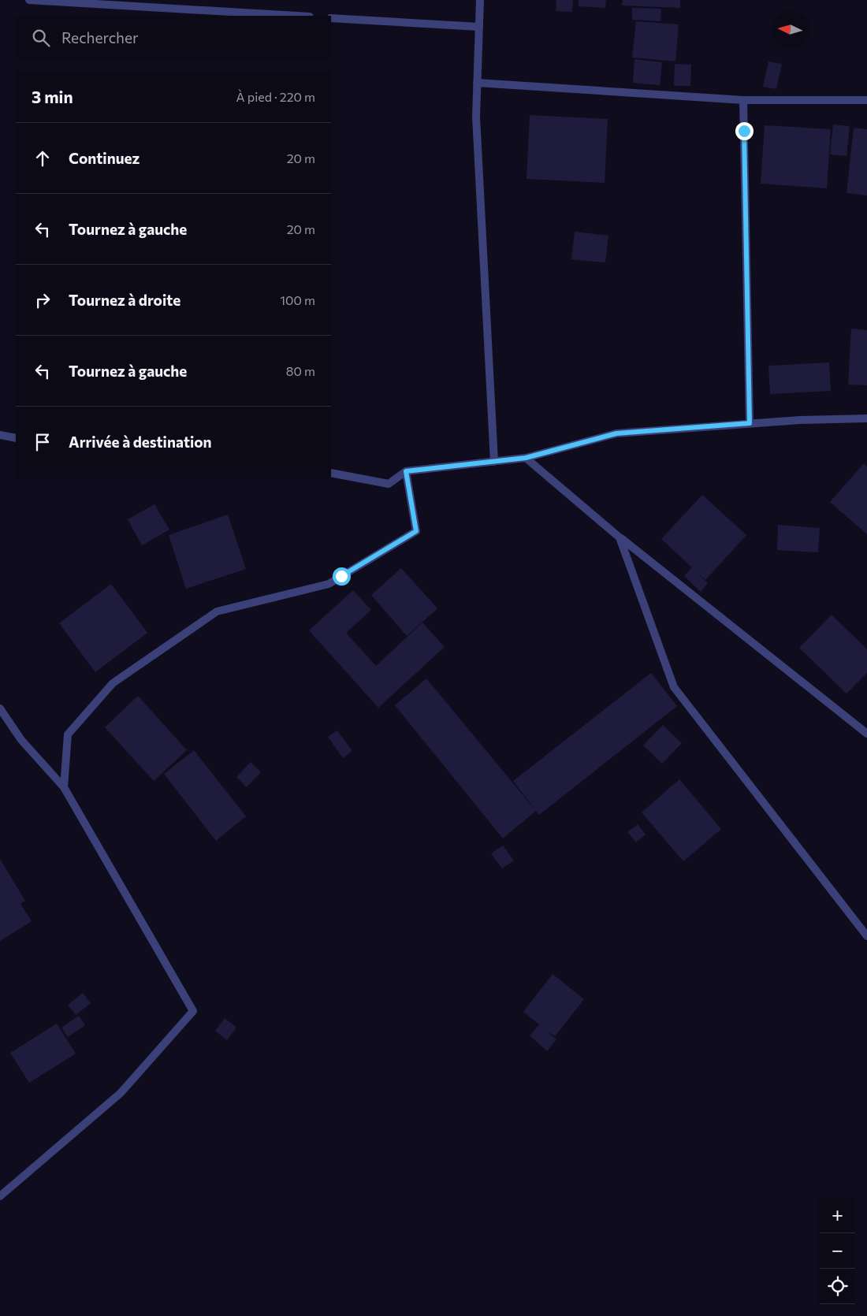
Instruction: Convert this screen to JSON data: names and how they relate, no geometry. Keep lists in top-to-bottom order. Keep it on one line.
{"north":"left","page":{"search":"Rechercher","heading":["3 min","À pied · 220 m"],"list":[["Continuez","20 m"],["Tournez à gauche","20 m"],["Tournez à droite","100 m"],["Tournez à gauche","80 m"],"Arrivée à destination"],"map_buttons":["+","−"]}}
